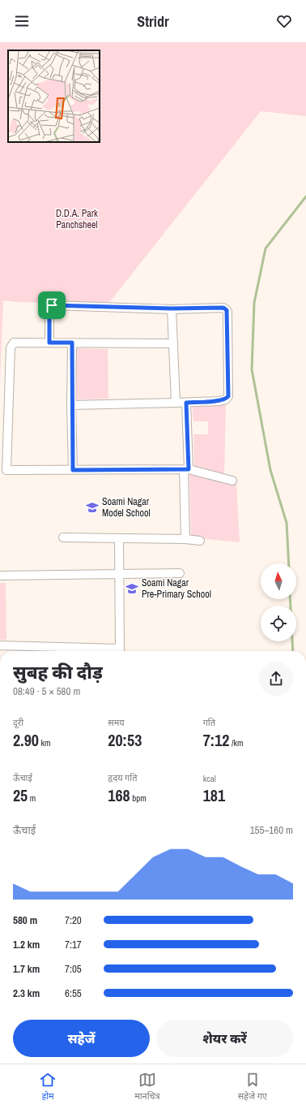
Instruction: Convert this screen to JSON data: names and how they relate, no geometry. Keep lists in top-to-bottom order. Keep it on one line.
{"parks":["D.D.A. Park Panchsheel"],"places":{"school or university":["Soami Nagar Model School","Soami Nagar Pre-Primary School"]},"north":"top","page":{"header":"Stridr","heading":["सुबह की दौड़","08:49 · 5 × 580 m"],"stats":[["दूरी","2.90 km"],["समय","20:53"],["गति","7:12 /km"],["ऊँचाई","25 m"],["हृदय गति","168 bpm"],["kcal","181"]],"chart":["ऊँचाई","155–160 m"],"list":[{"name":"580 m","note":"7:20"},{"name":"1.2 km","note":"7:17"},{"name":"1.7 km","note":"7:05"},{"name":"2.3 km","note":"6:55"}],"buttons":["सहेजें","शेयर करें"],"tabs":["होम","मानचित्र","सहेजे गए"]}}
